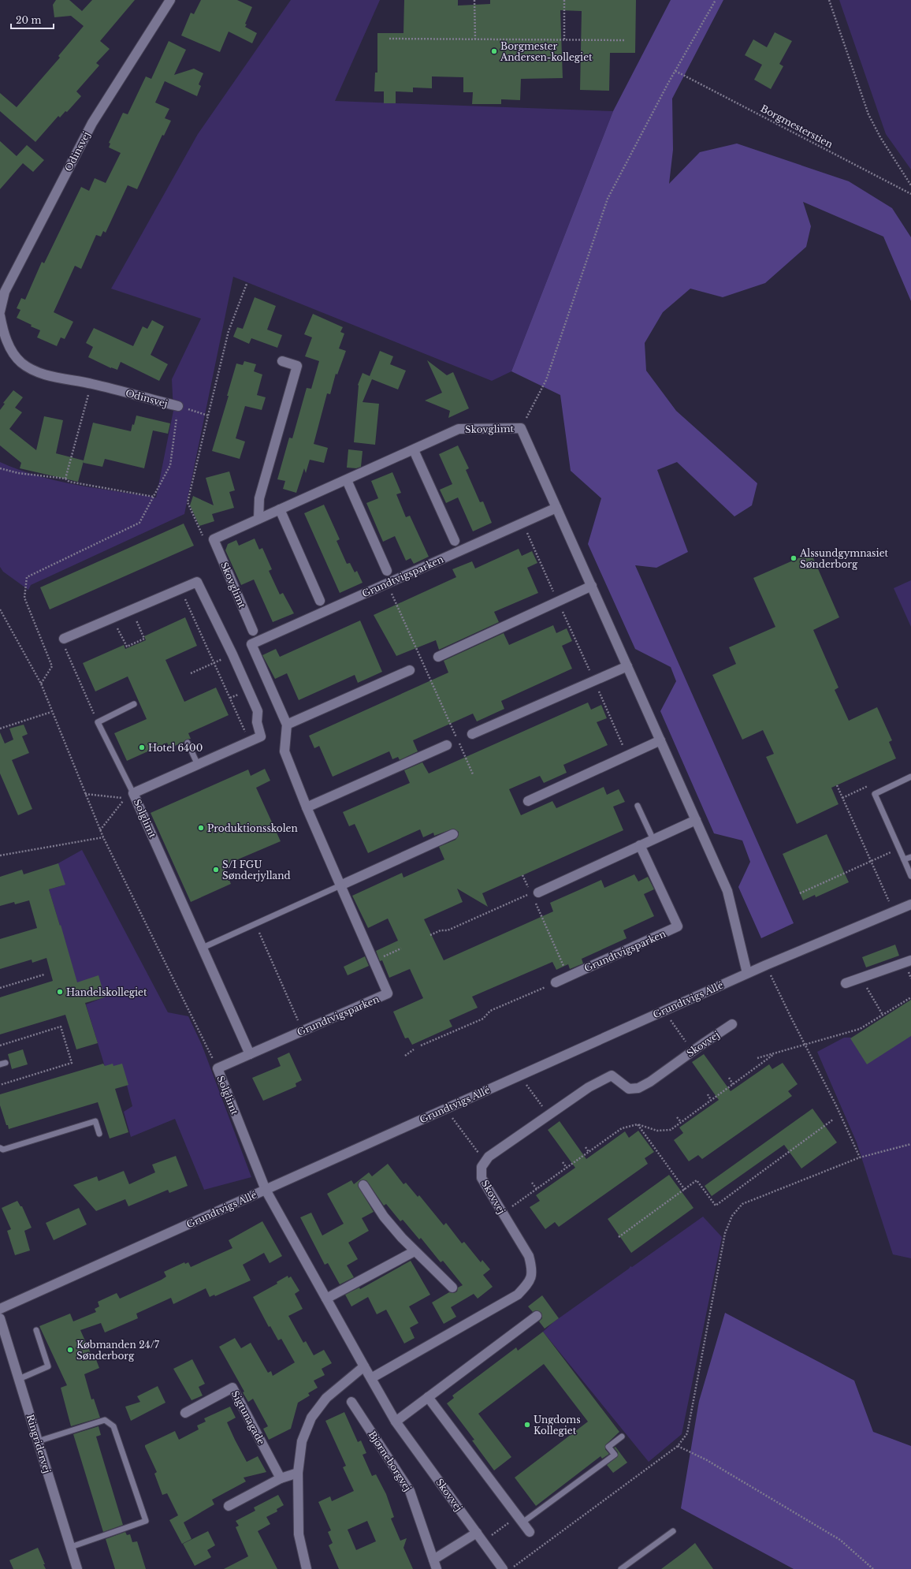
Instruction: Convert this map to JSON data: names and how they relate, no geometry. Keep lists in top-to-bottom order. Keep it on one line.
{"streets":{"street":["Odinsvej","Skovglimt","Grundtvigsparken","Solglimt","Grundtvigs Allé","Skovvej","Sigtunagade","Ringridervej","Bjørneborgvej"],"path":["Borgmesterstien"]},"crossings":[["Skovglimt","Grundtvigsparken"],["Grundtvigsparken","Solglimt"],["Solglimt","Grundtvigs Allé"],["Solglimt","Skovvej"],["Grundtvigs Allé","Skovvej"]],"places":["Borgmester Andersen-kollegiet","Alssundgymnasiet Sønderborg","Hotel 6400","Produktionsskolen","S/I FGU Sønderjylland","Handelskollegiet","Købmanden 24/7 Sønderborg","Ungdoms Kollegiet"],"scale_bar":"20 m"}
